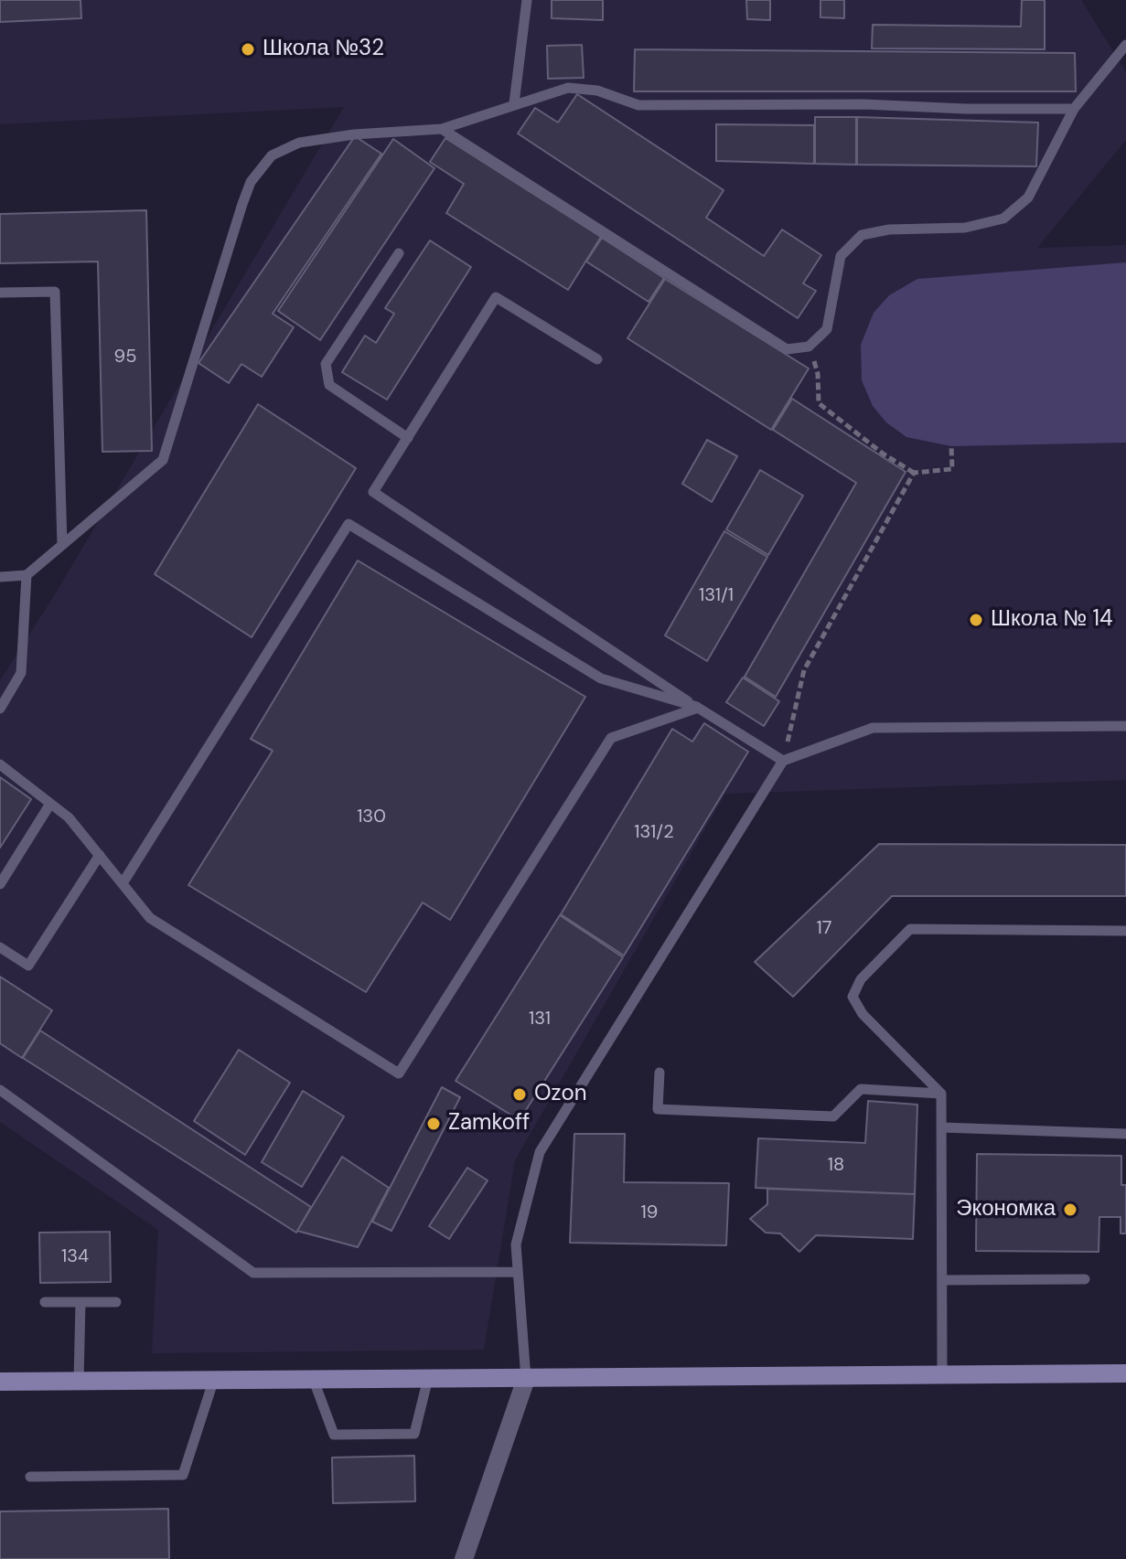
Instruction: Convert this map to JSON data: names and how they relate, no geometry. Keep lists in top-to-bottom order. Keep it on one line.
{"places":["Школа №32","Школа № 14","Ozon","Zamkoff","Экономка"],"house_numbers":["95","131/1","130","131/2","17","131","18","19","134"]}
